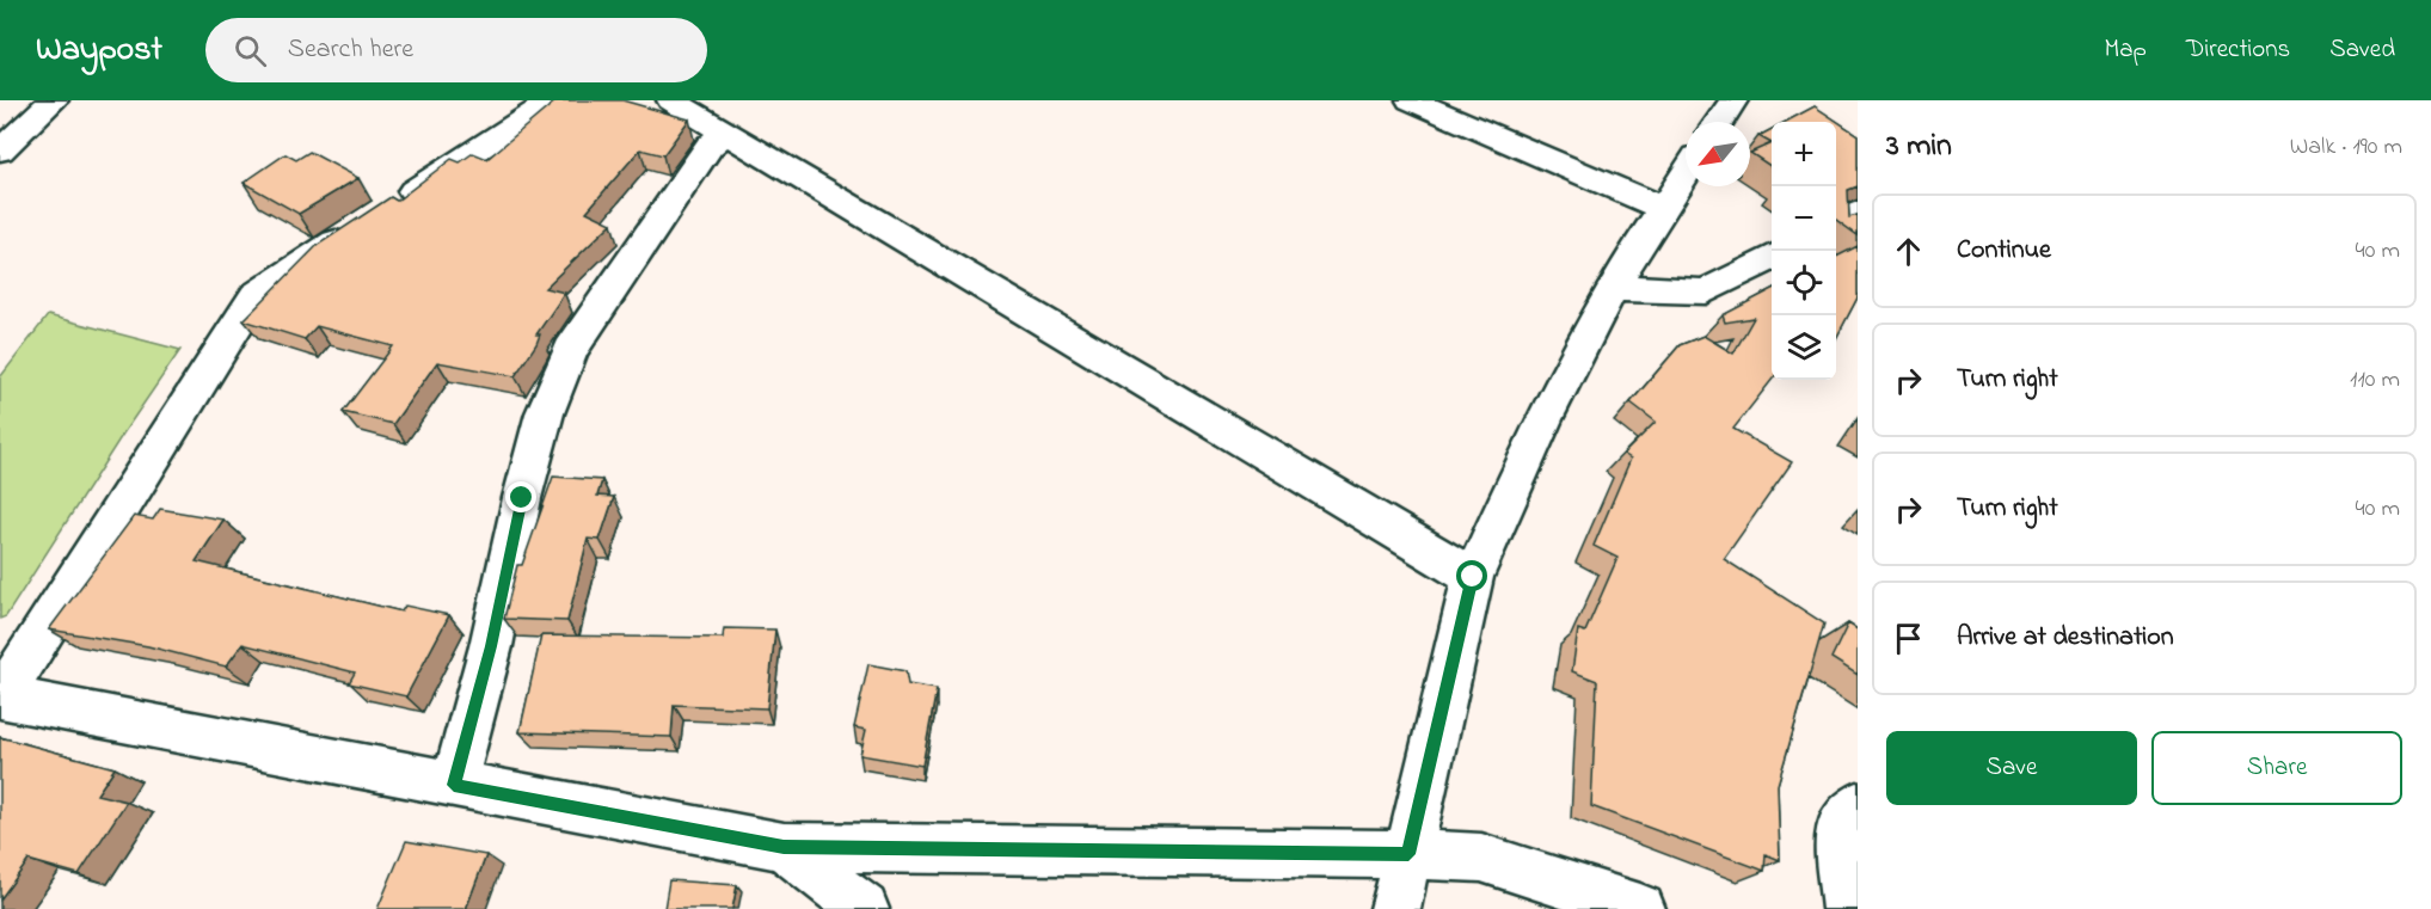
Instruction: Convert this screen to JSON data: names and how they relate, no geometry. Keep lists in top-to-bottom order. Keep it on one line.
{"north":"bottom left","page":{"header":"Waypost","search":"Search here","nav":["Map","Directions","Saved"],"heading":["3 min","Walk · 190 m"],"map_buttons":["+","−"],"list":[["Continue","40 m"],["Turn right","110 m"],["Turn right","40 m"],"Arrive at destination"],"buttons":["Save","Share"]}}
